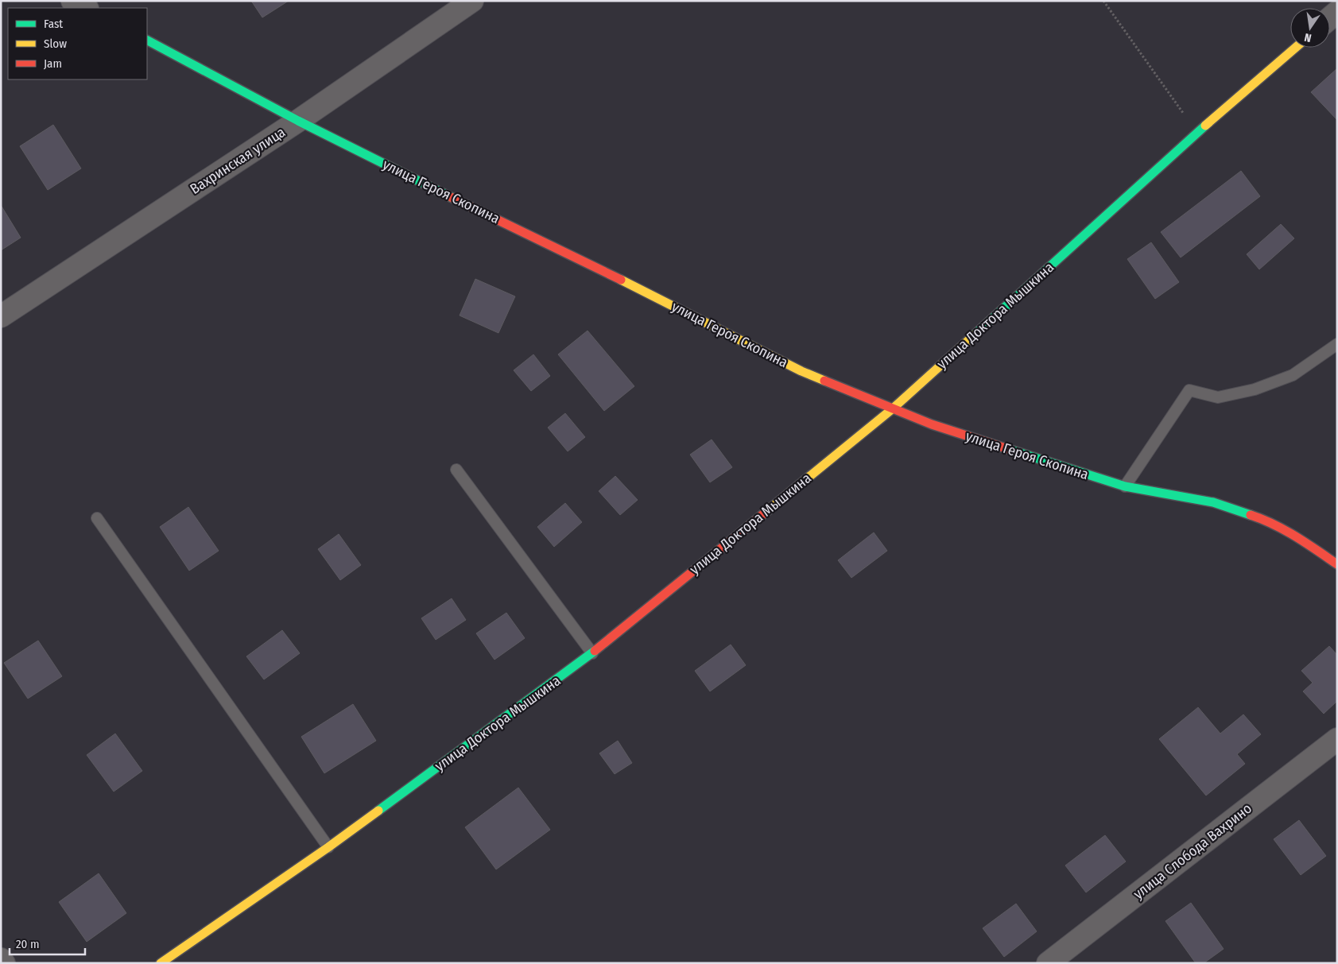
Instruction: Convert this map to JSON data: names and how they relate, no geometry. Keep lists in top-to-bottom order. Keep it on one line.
{"streets":{"street":["Вахринская улица","улица Героя Скопина","улица Доктора Мышкина","улица Слобода Вахрино"]},"crossings":[["Вахринская улица","улица Героя Скопина"],["улица Героя Скопина","улица Доктора Мышкина"]],"legend":["Fast","Slow","Jam"],"scale_bar":"20 m","north":"bottom"}
